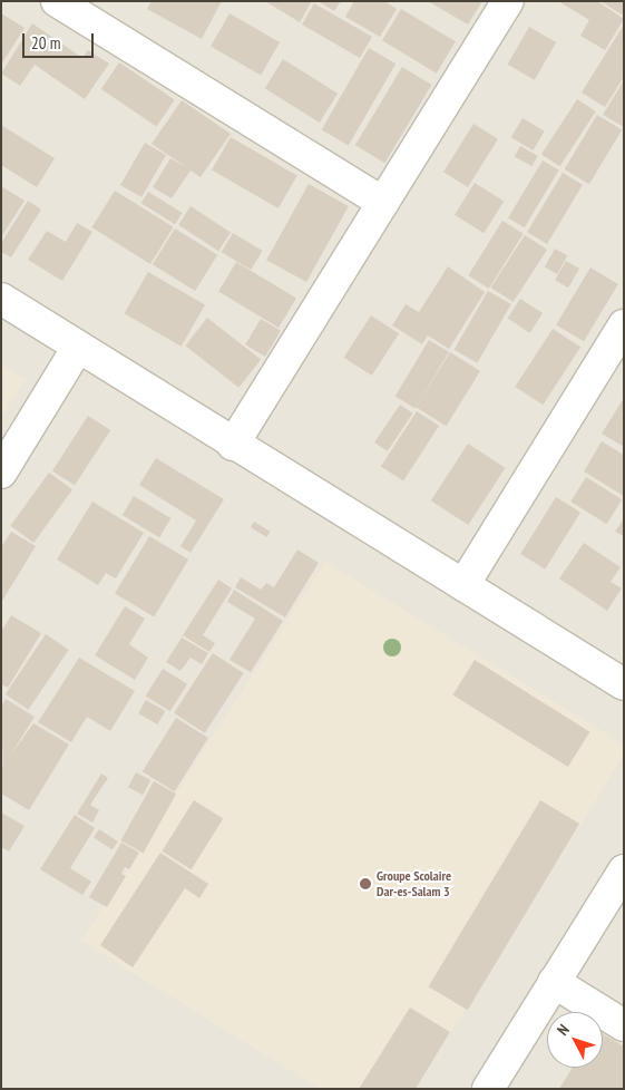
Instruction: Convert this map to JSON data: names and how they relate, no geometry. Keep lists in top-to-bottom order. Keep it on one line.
{"places":["Groupe Scolaire Dar-es-Salam 3"],"scale_bar":"20 m","north":"top left"}
